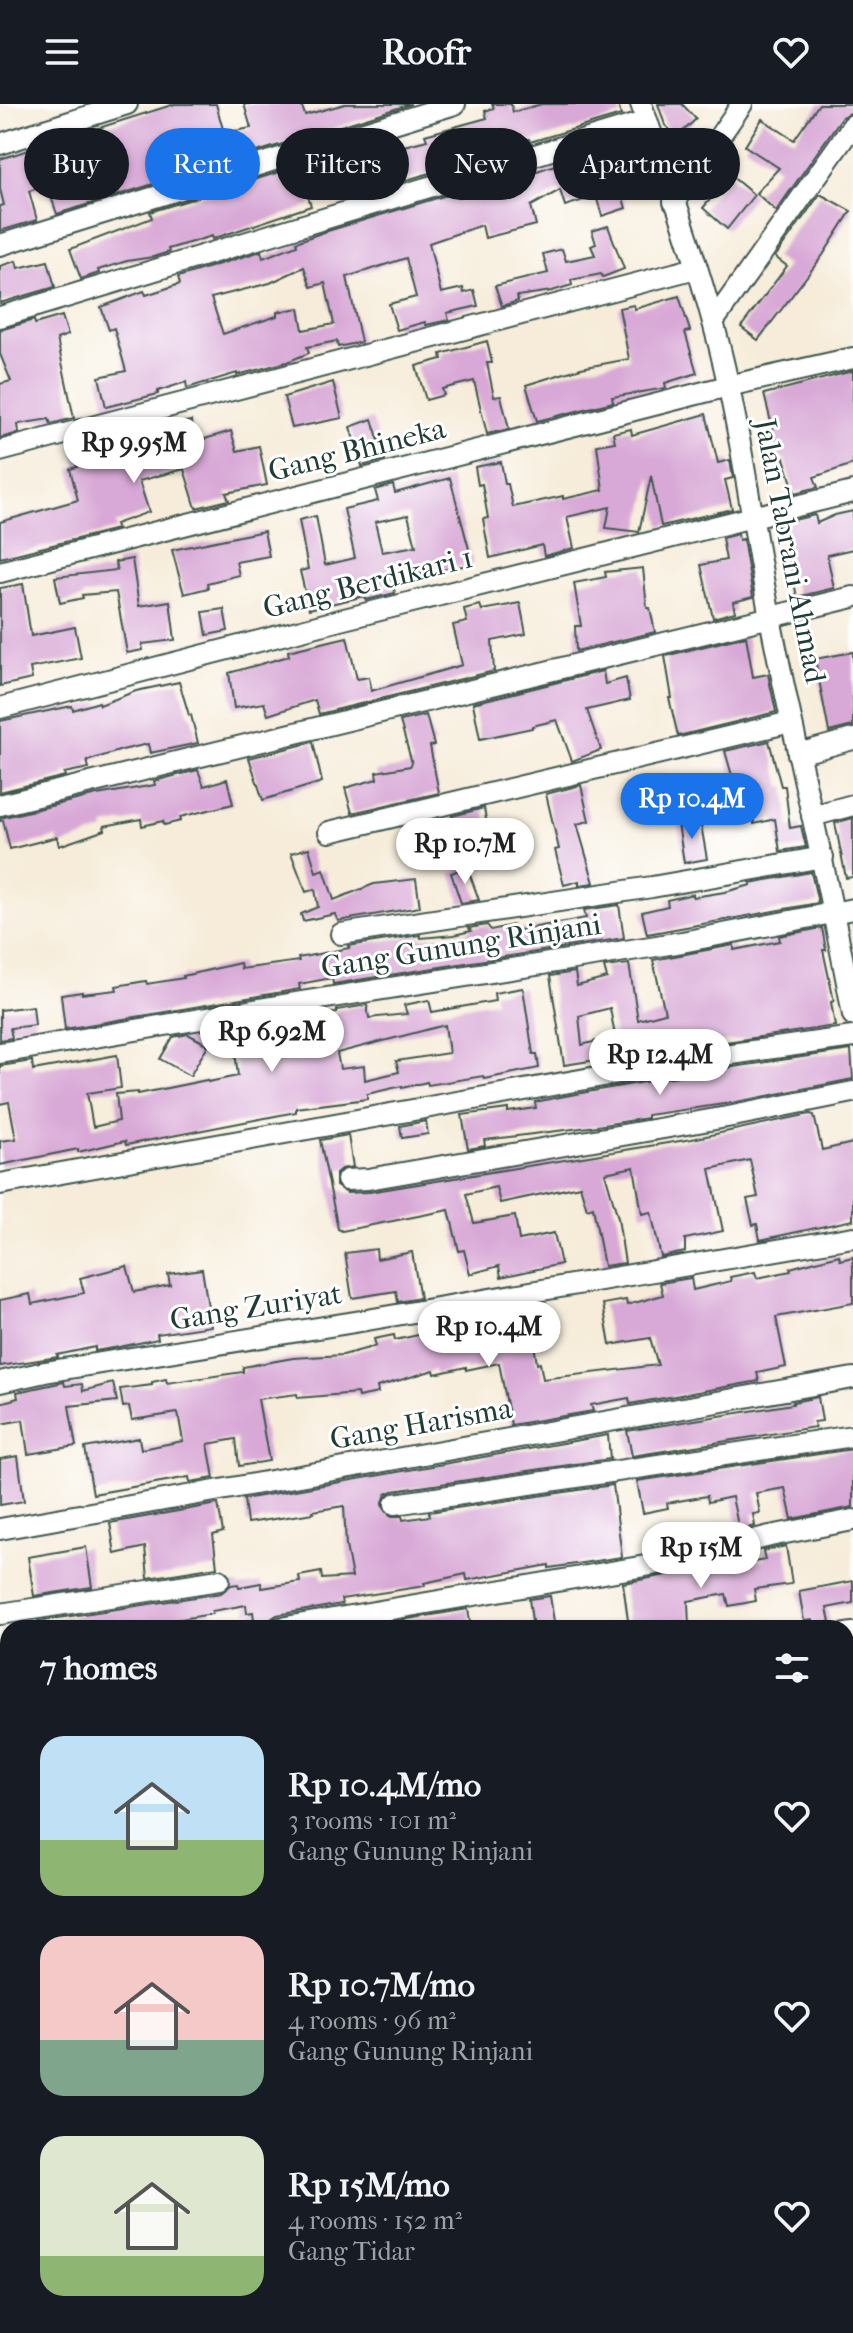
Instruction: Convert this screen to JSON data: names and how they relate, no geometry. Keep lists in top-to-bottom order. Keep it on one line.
{"streets":{"street":["Gang Bhineka","Jalan Tabrani Ahmad","Gang Berdikari 1","Gang Gunung Rinjani","Gang Zuriyat","Gang Harisma"]},"crossings":[["Gang Bhineka","Jalan Tabrani Ahmad"],["Jalan Tabrani Ahmad","Gang Berdikari 1"],["Jalan Tabrani Ahmad","Gang Gunung Rinjani"]],"page":{"header":"Roofr","chip":["Buy","Rent","Filters","New","Apartment"],"price":["Rp 9.95M","Rp 10.4M","Rp 10.7M","Rp 6.92M","Rp 12.4M","Rp 10.4M","Rp 15M"],"heading":"7 homes","list":[{"name":"Rp 10.4M/mo","note":"3 rooms · 101 m² · Gang Gunung Rinjani"},{"name":"Rp 10.7M/mo","note":"4 rooms · 96 m² · Gang Gunung Rinjani"},{"name":"Rp 15M/mo","note":"4 rooms · 152 m² · Gang Tidar"}]}}
